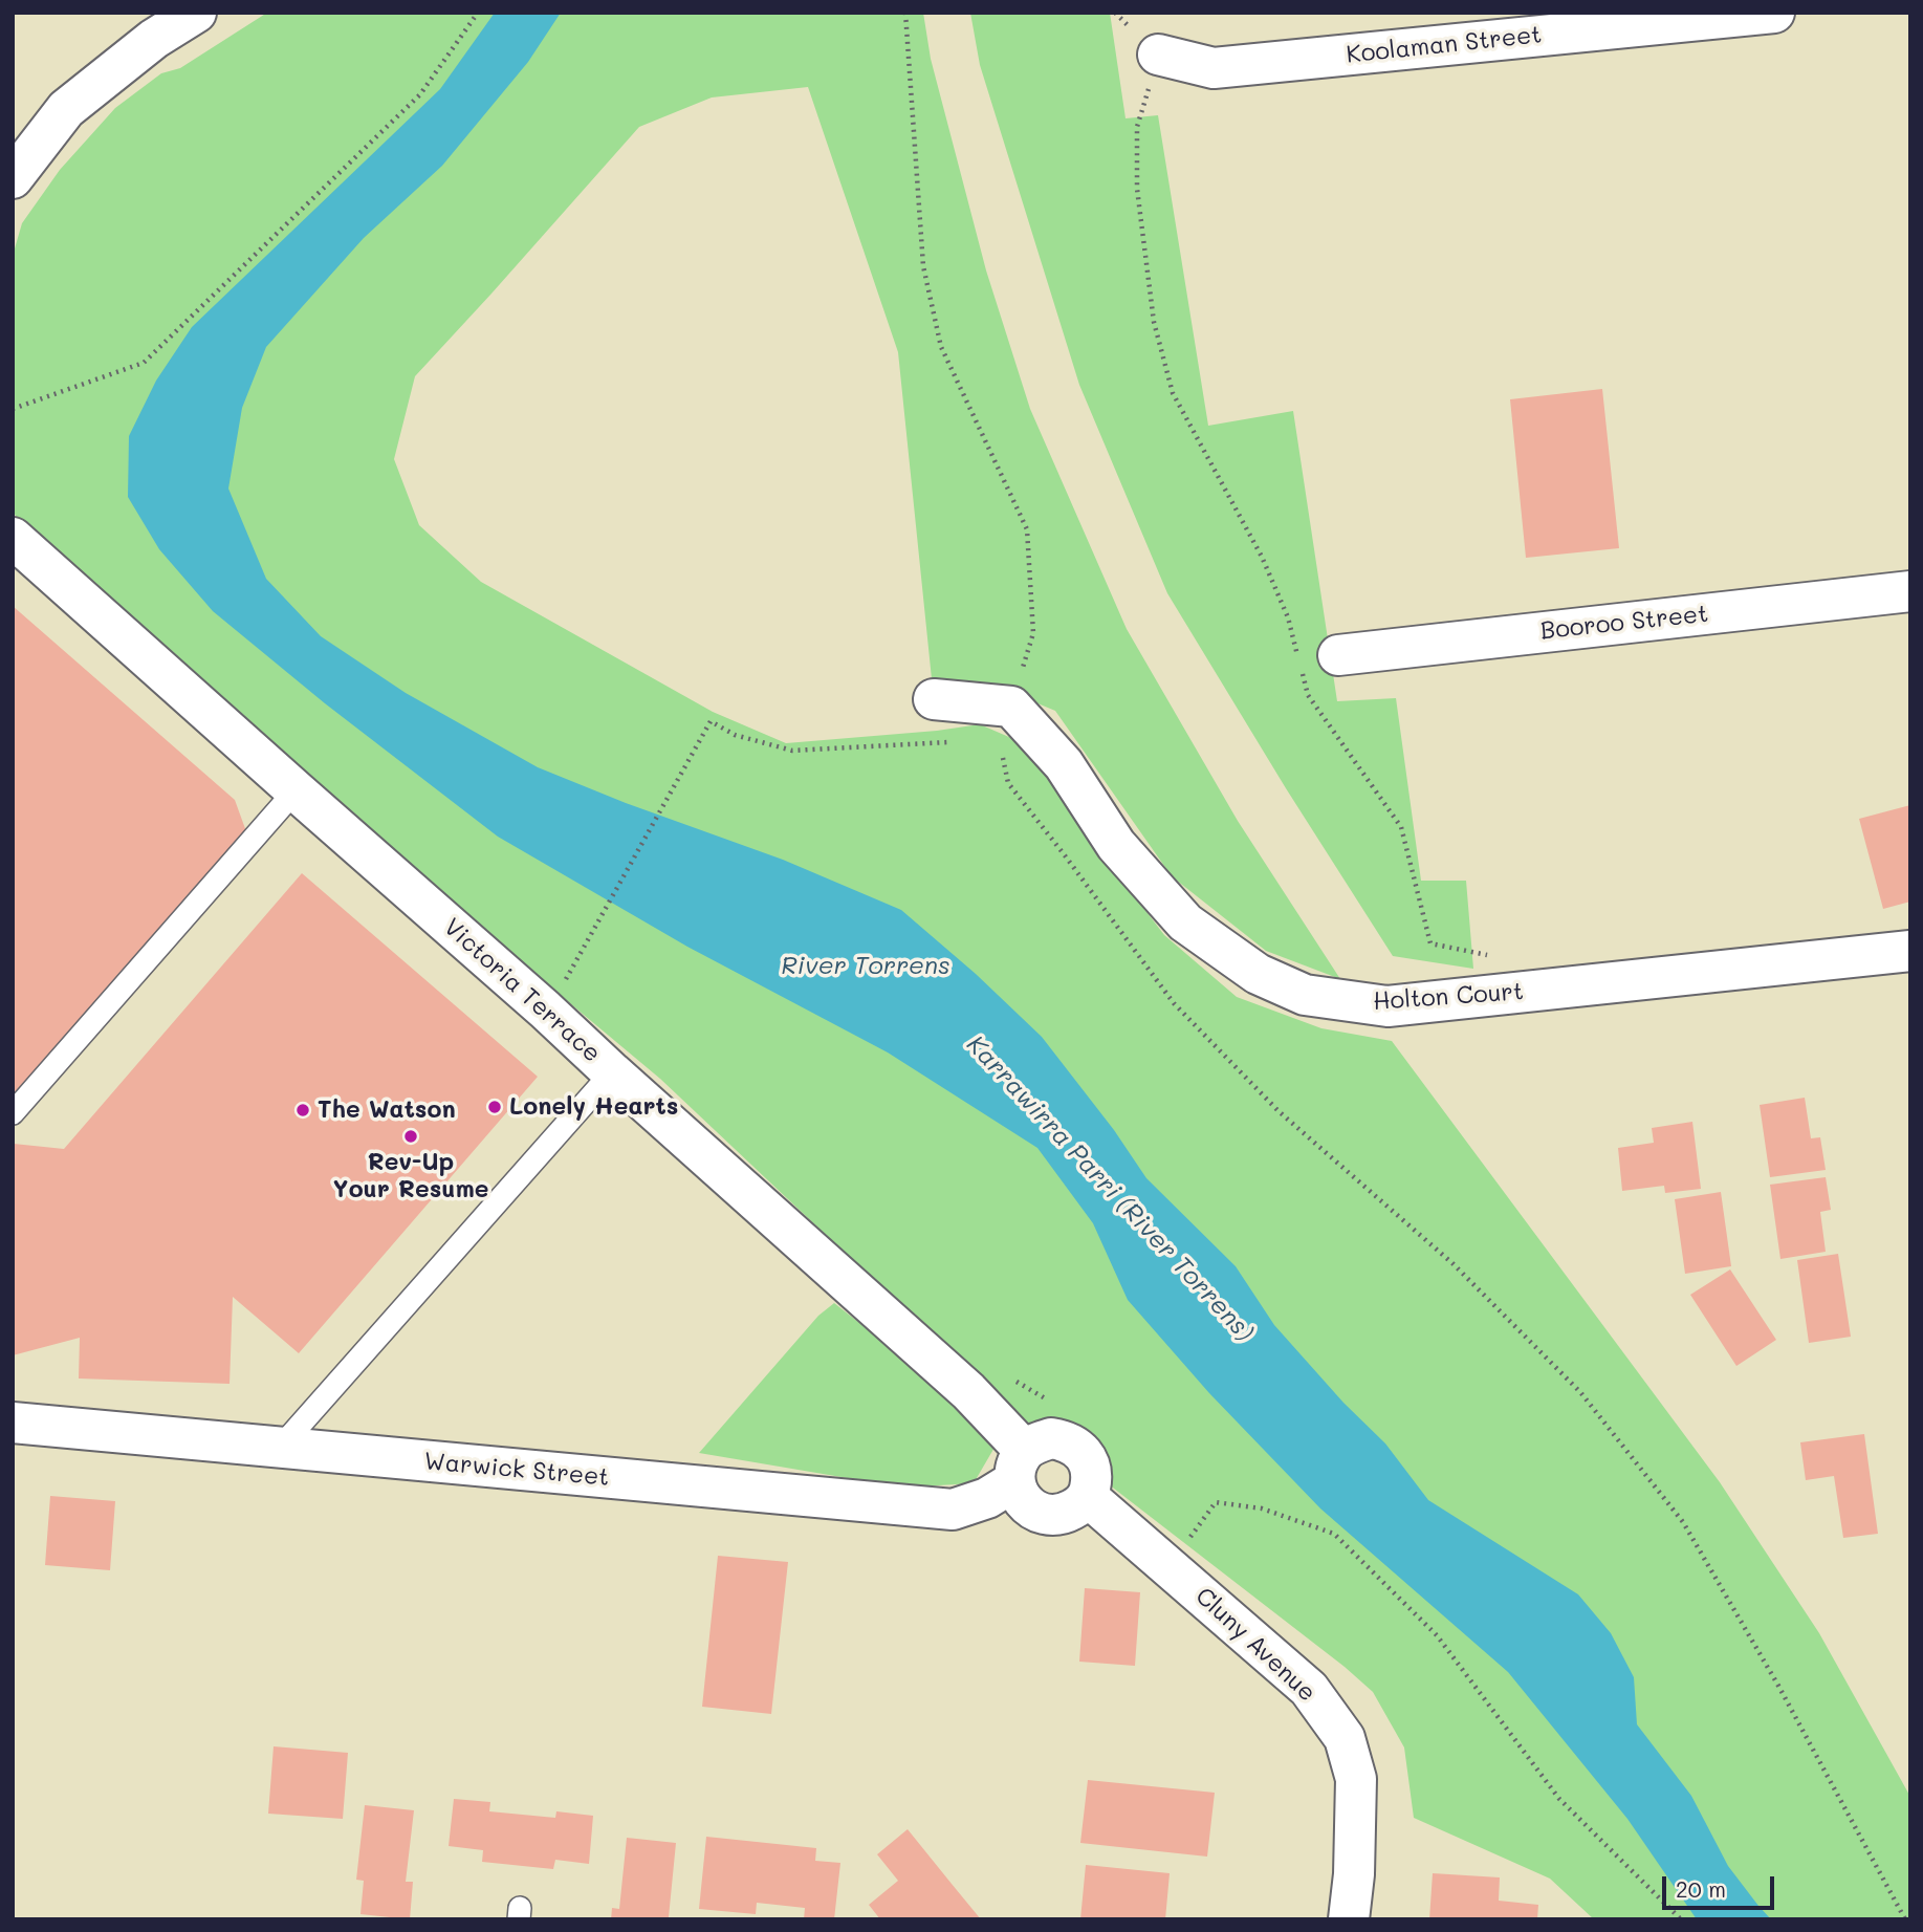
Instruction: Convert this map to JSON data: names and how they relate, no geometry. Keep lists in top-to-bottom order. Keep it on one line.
{"streets":{"street":["Koolaman Street","Booroo Street","Victoria Terrace","Holton Court","Warwick Street","Cluny Avenue"]},"crossings":[["Victoria Terrace","Warwick Street"],["Victoria Terrace","Cluny Avenue"],["Warwick Street","Cluny Avenue"]],"water":["River Torrens","Karrawirra Parri (River Torrens)"],"places":["Lonely Hearts","The Watson","Rev-Up Your Resume"],"scale_bar":"20 m"}
